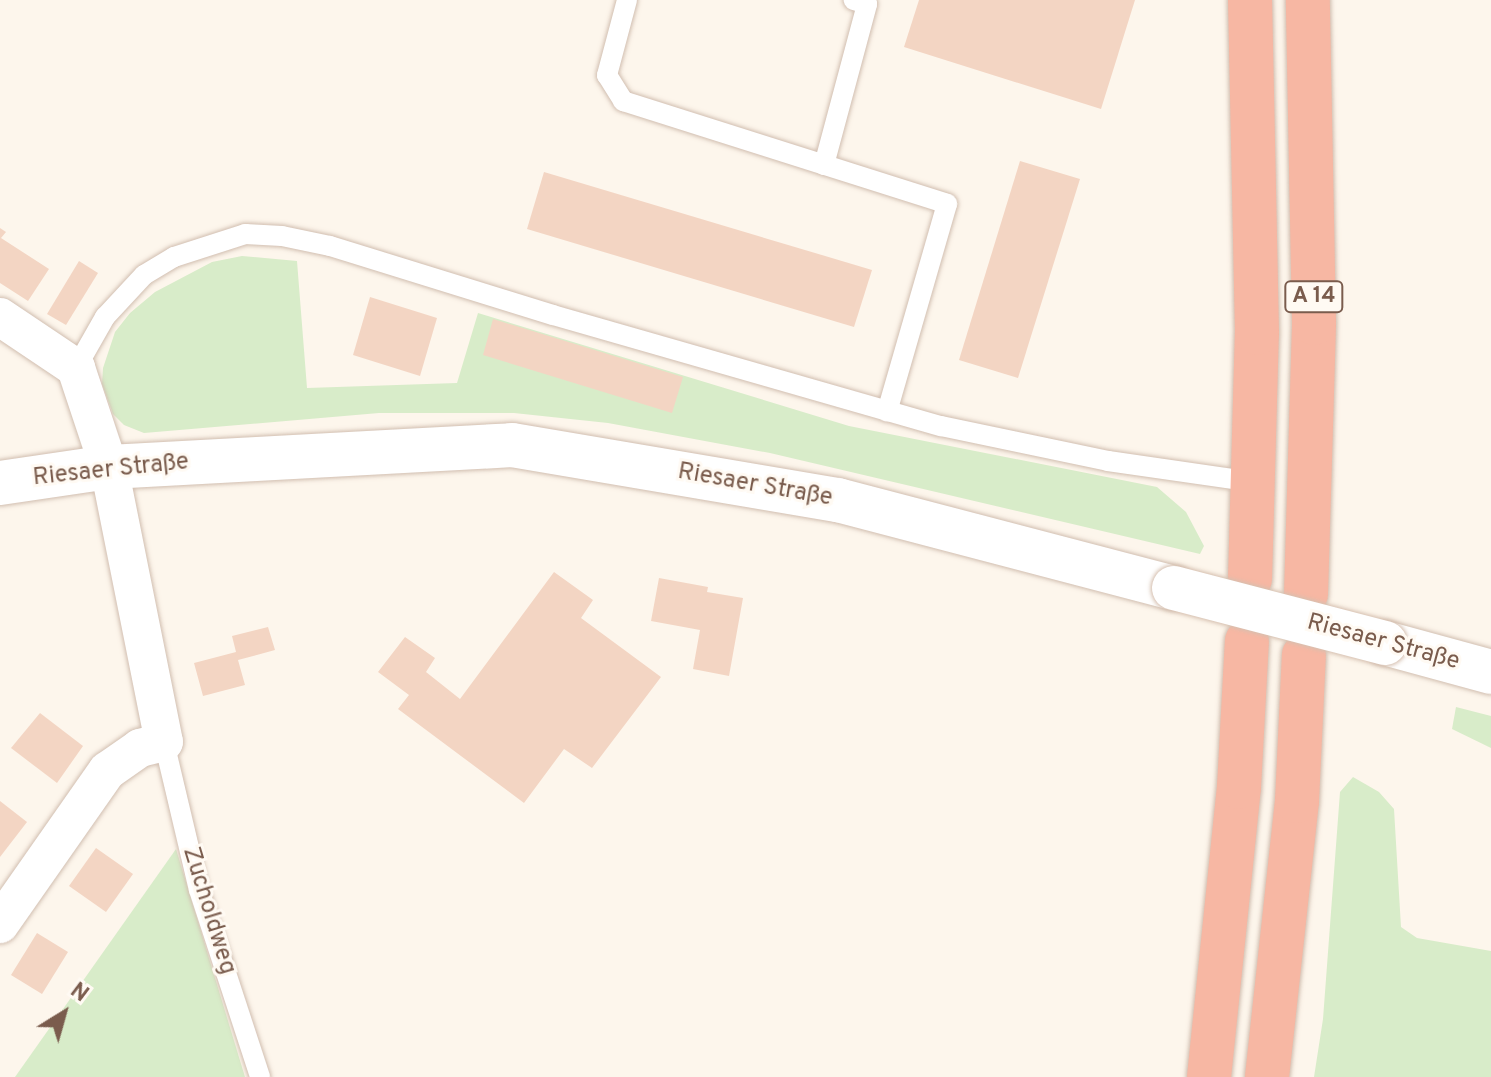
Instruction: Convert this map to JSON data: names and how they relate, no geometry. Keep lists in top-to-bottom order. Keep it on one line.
{"streets":{"highway":["A 14"],"main road":["Riesaer Straße"],"street":["Zucholdweg"]},"crossings":[["Riesaer Straße","Zucholdweg"]],"north":"top right"}
